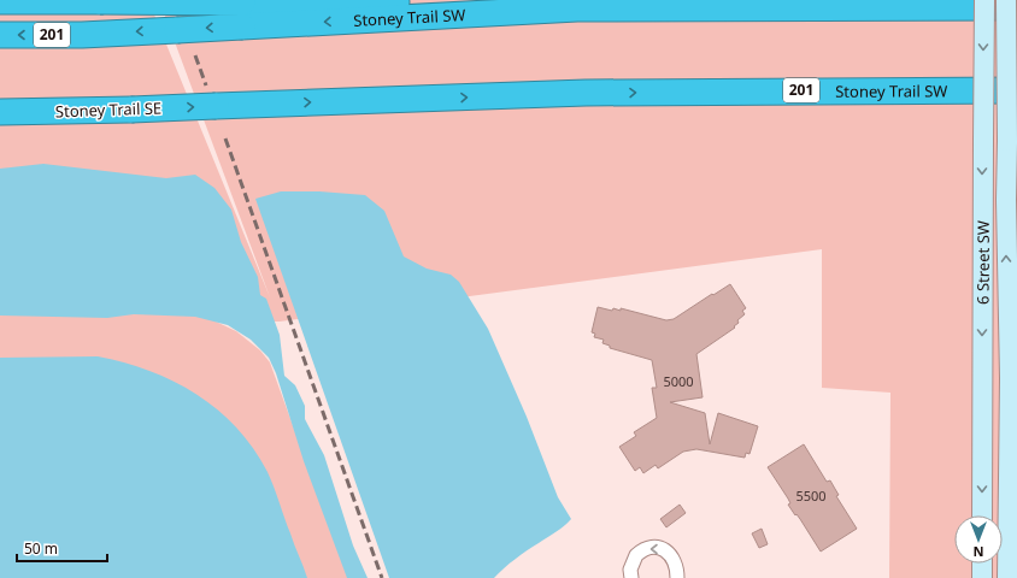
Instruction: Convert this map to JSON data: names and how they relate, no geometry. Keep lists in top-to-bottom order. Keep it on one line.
{"streets":{"highway":["Stoney Trail SW","201","Stoney Trail SE"],"main road":["6 Street SW"]},"crossings":[["Stoney Trail SW","Stoney Trail SE"]],"house_numbers":["5000","5500"],"scale_bar":"50 m","north":"bottom"}
